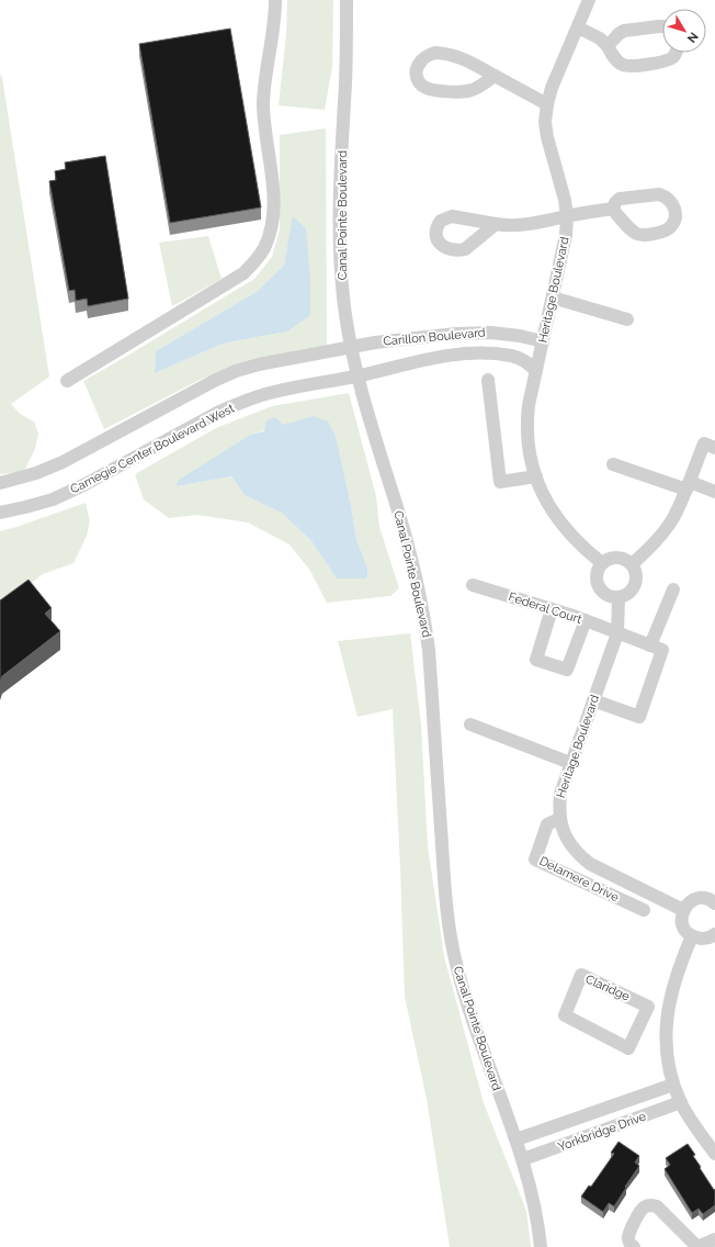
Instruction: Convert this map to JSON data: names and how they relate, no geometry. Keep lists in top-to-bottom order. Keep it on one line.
{"streets":{"street":["Canal Pointe Boulevard","Heritage Boulevard","Carillon Boulevard","Carnegie Center Boulevard West","Federal Court","Delamere Drive","Claridge","Yorkbridge Drive"]},"crossings":[["Canal Pointe Boulevard","Carillon Boulevard"],["Canal Pointe Boulevard","Carnegie Center Boulevard West"],["Canal Pointe Boulevard","Yorkbridge Drive"],["Heritage Boulevard","Carillon Boulevard"],["Heritage Boulevard","Federal Court"],["Heritage Boulevard","Delamere Drive"],["Carillon Boulevard","Carnegie Center Boulevard West"]],"north":"bottom right"}
